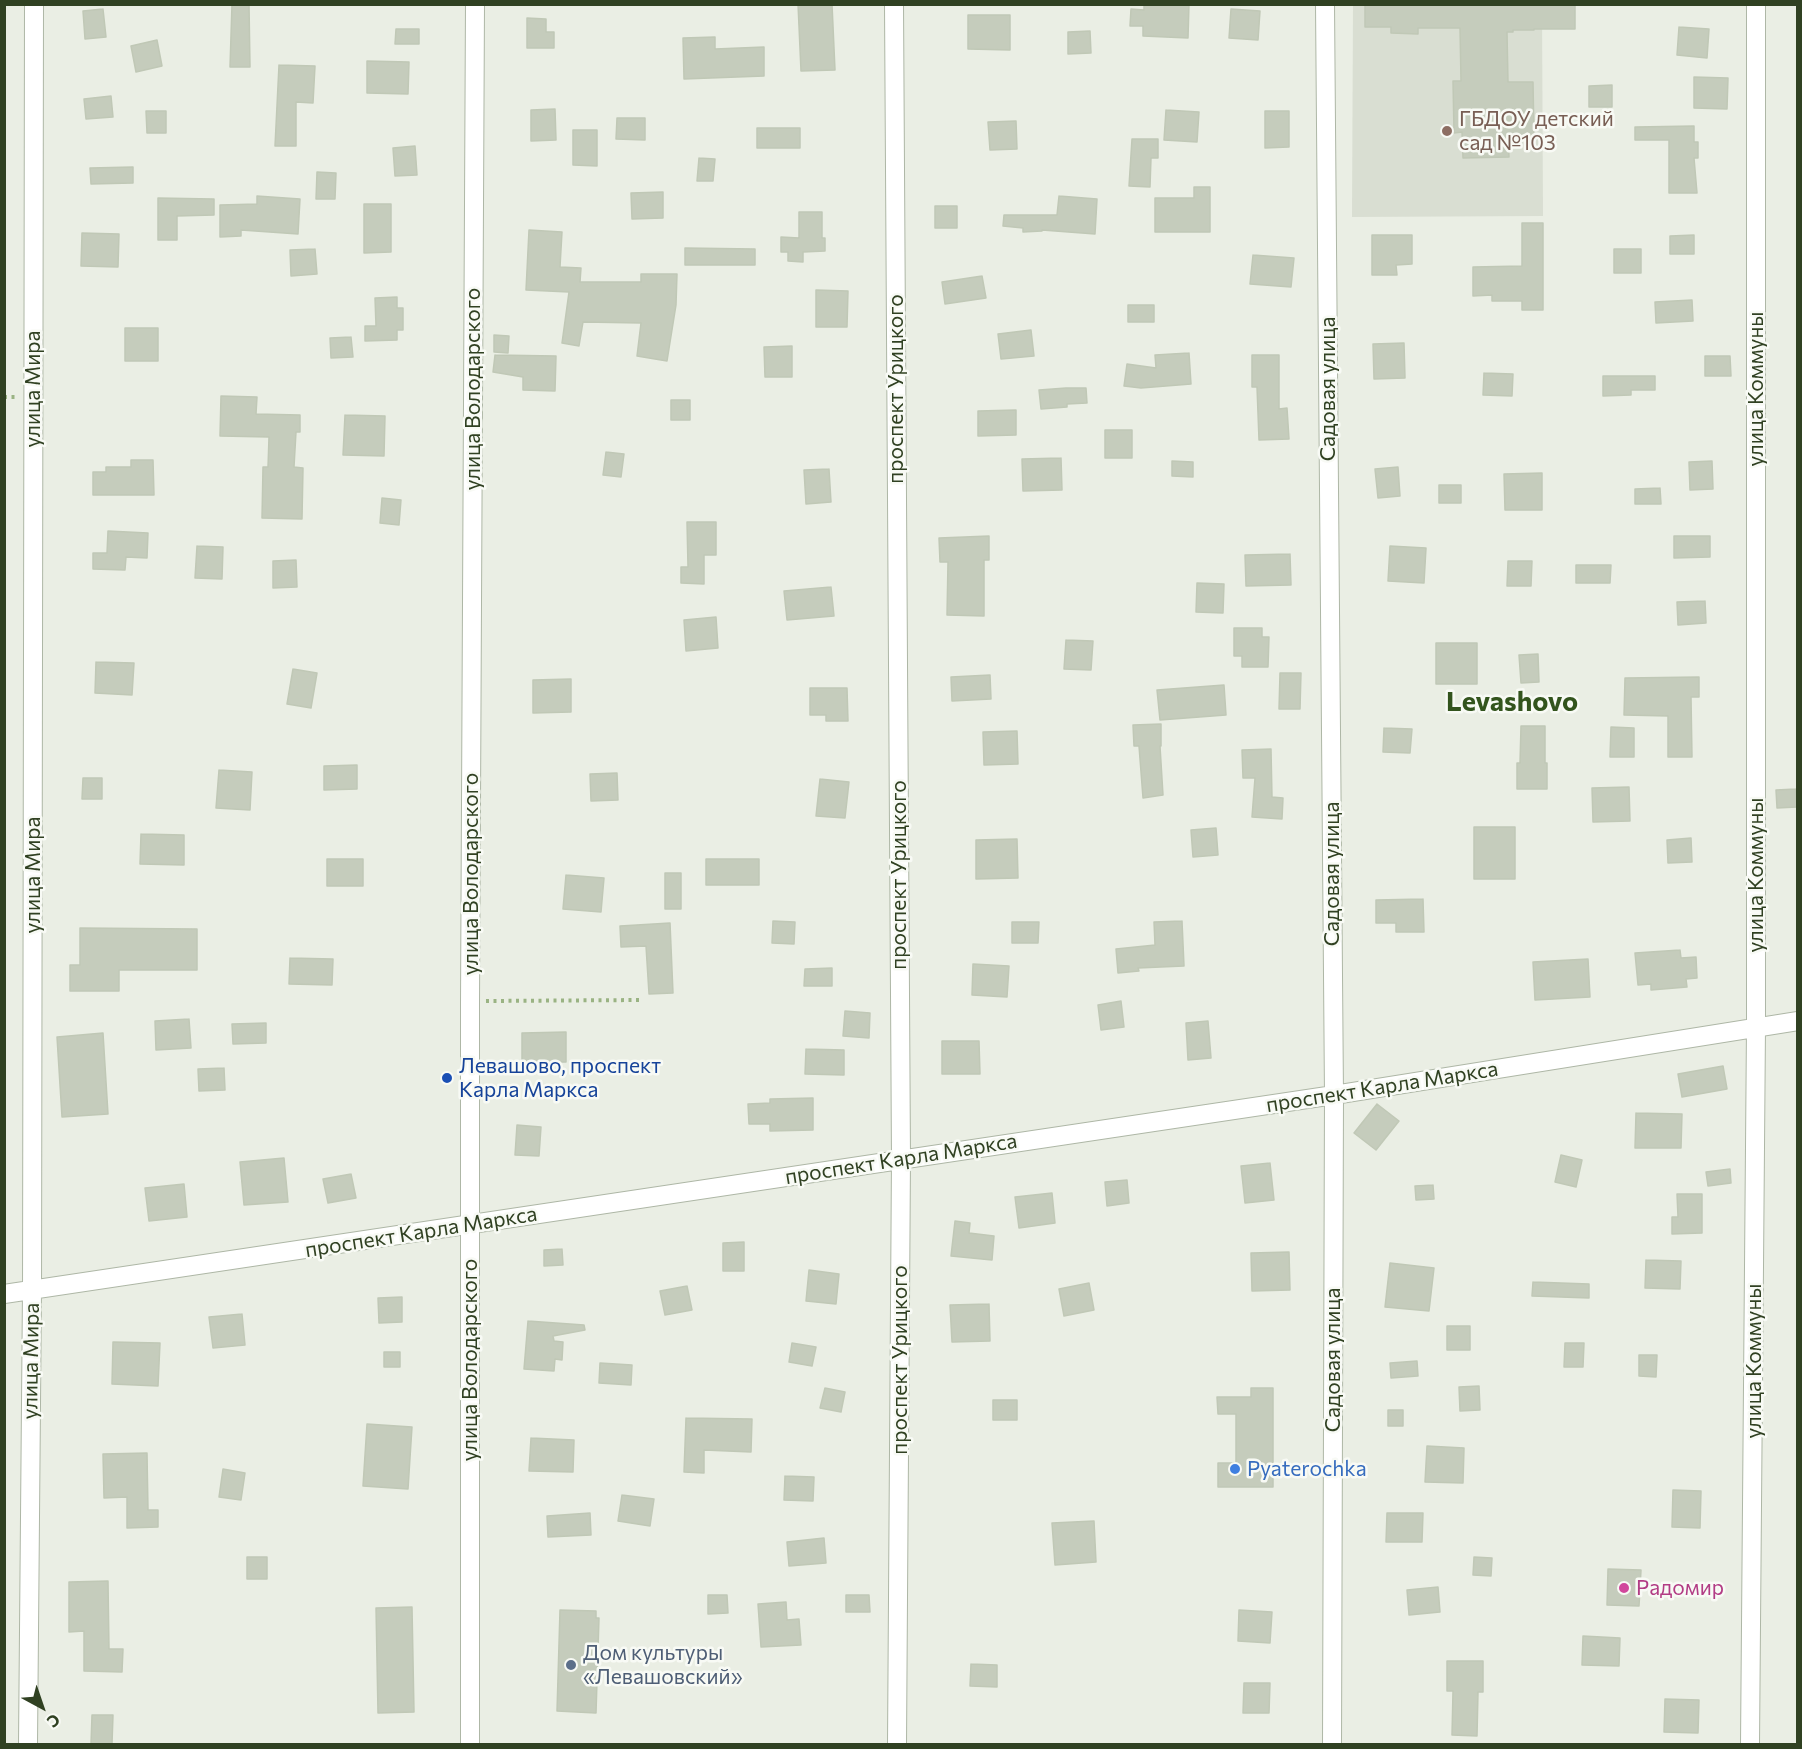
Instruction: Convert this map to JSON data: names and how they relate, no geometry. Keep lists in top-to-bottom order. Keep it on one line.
{"streets":{"street":["улица Мира","улица Володарского","проспект Урицкого","Садовая улица","улица Коммуны","проспект Карла Маркса"]},"crossings":[["улица Мира","проспект Карла Маркса"],["улица Володарского","проспект Карла Маркса"],["проспект Урицкого","проспект Карла Маркса"],["Садовая улица","проспект Карла Маркса"],["улица Коммуны","проспект Карла Маркса"]],"districts":["Levashovo"],"places":["ГБДОУ детский сад №103","Левашово, проспект Карла Маркса","Pyaterochka","Радомир","Дом культуры «Левашовский»"],"north":"bottom right"}
